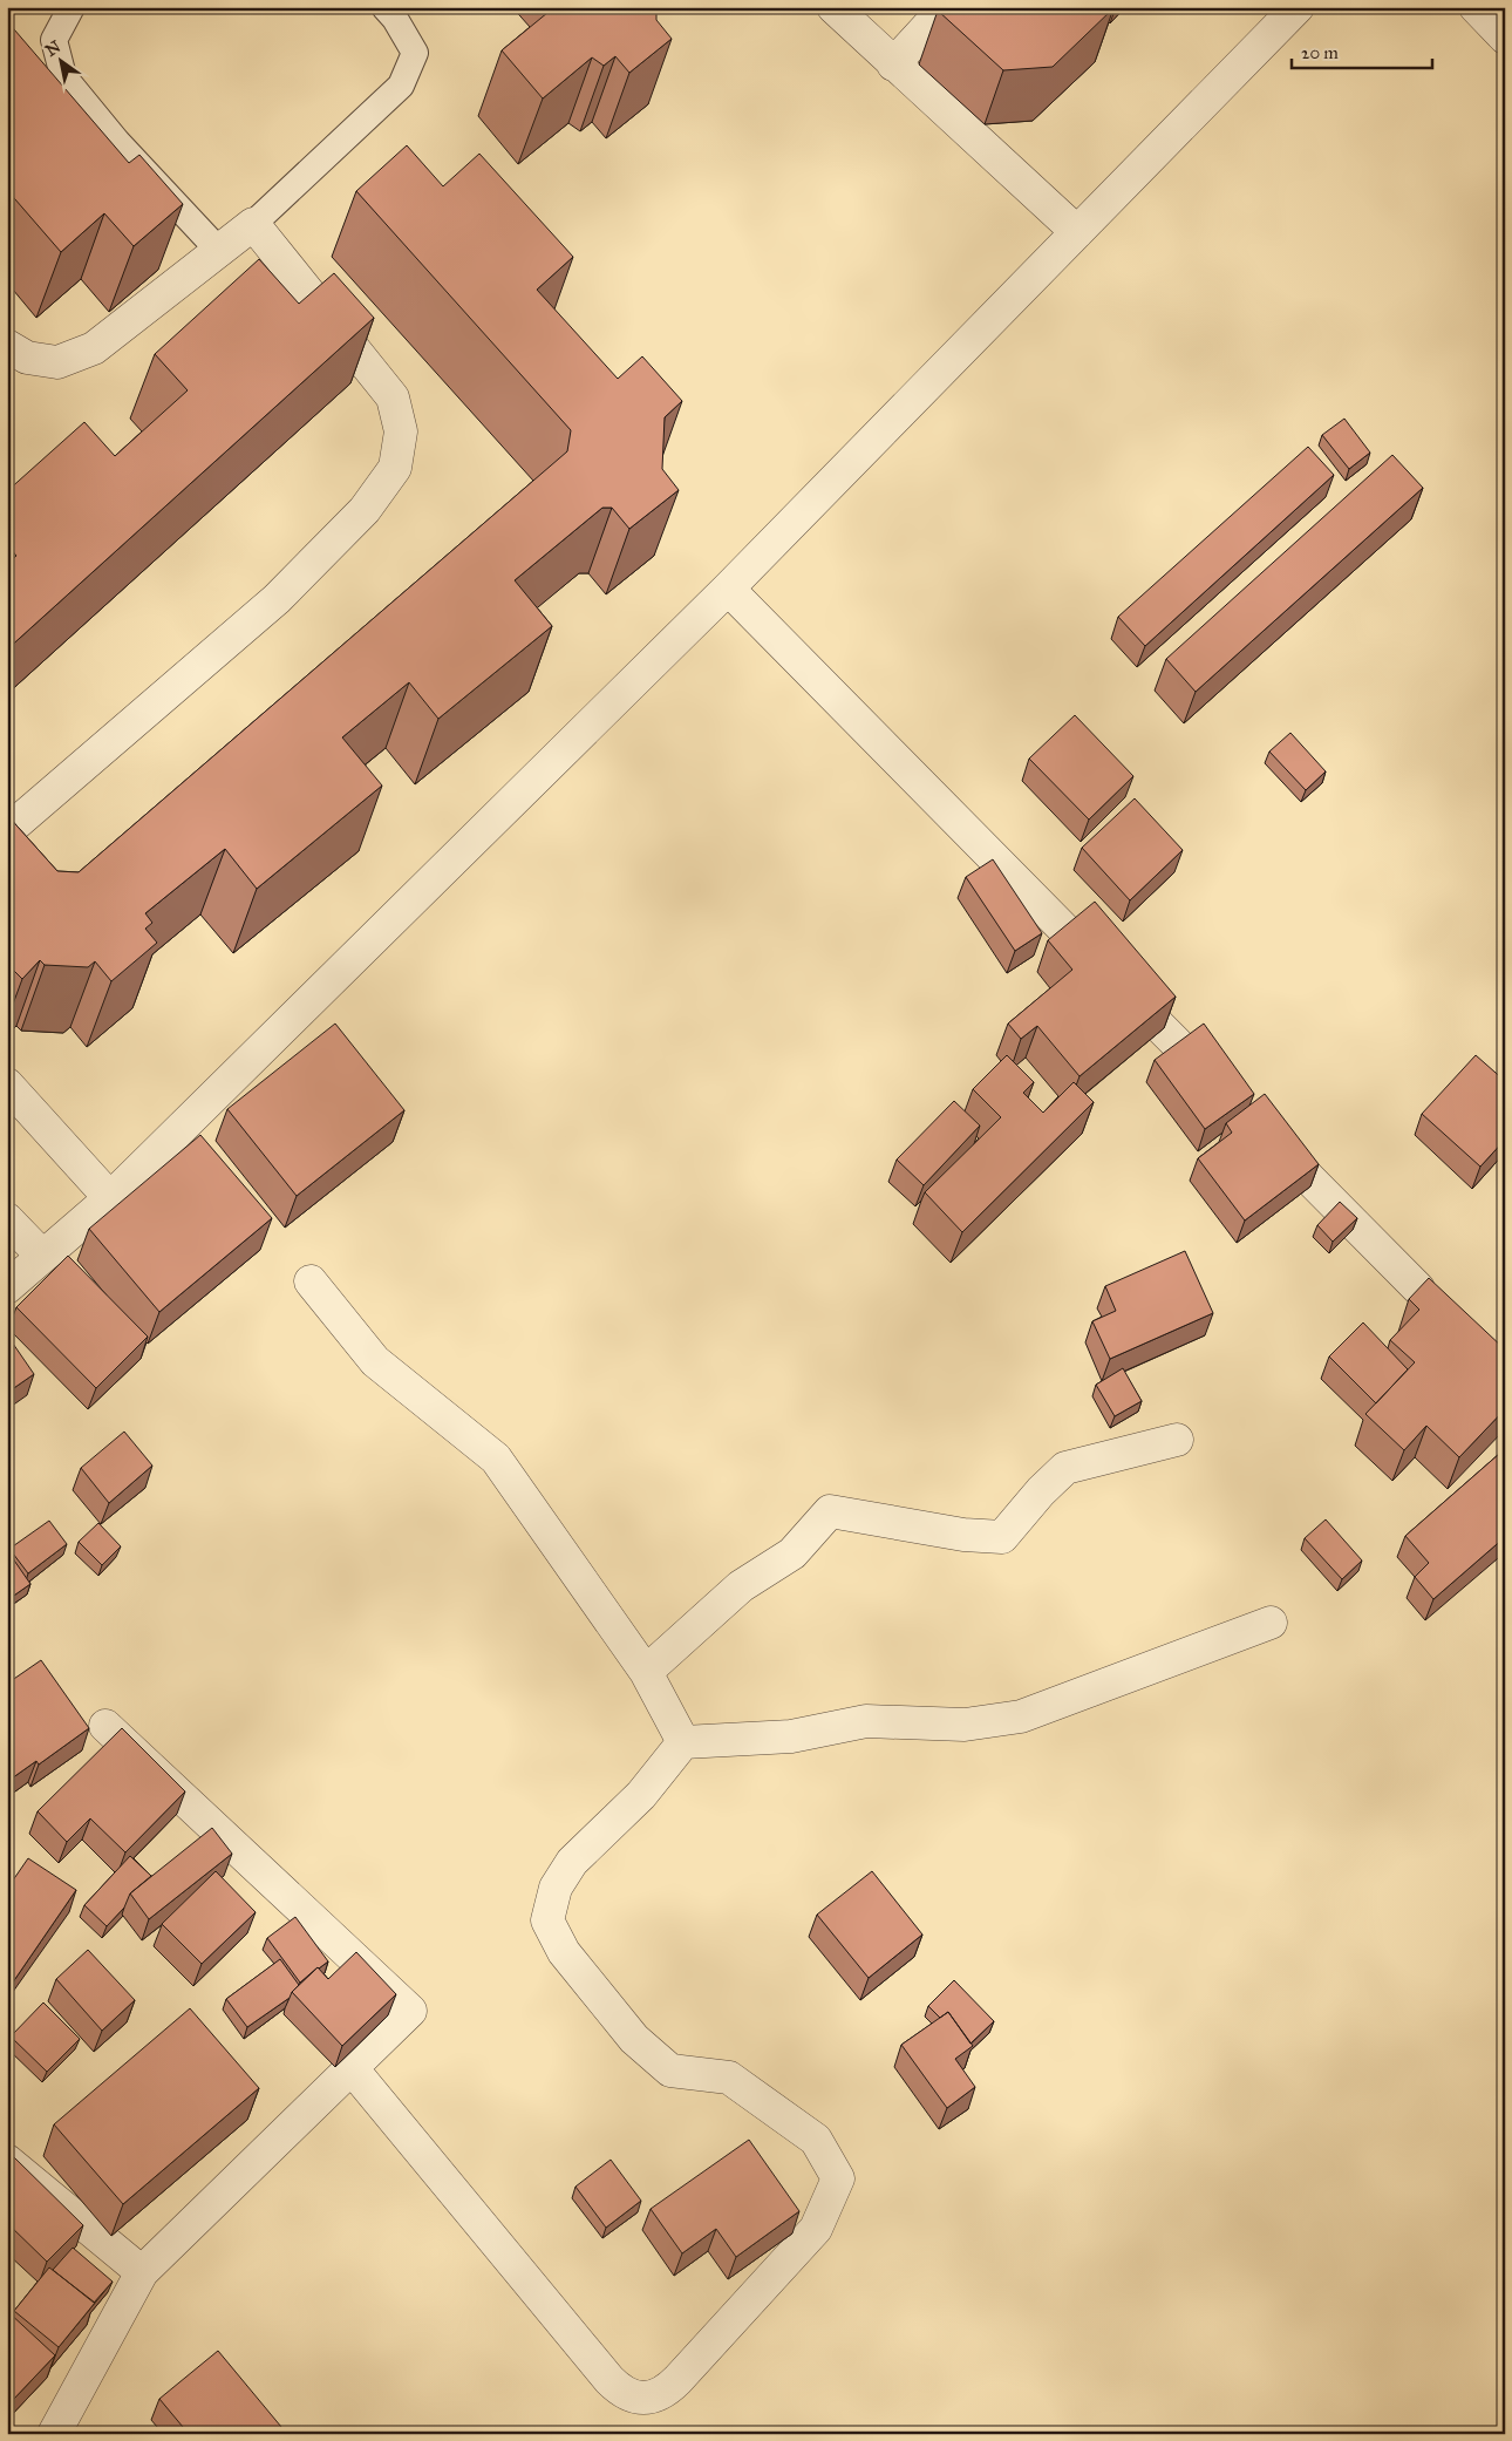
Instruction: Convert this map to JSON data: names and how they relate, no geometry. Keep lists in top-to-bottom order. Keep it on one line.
{"scale_bar":"20 m","north":"top left"}
